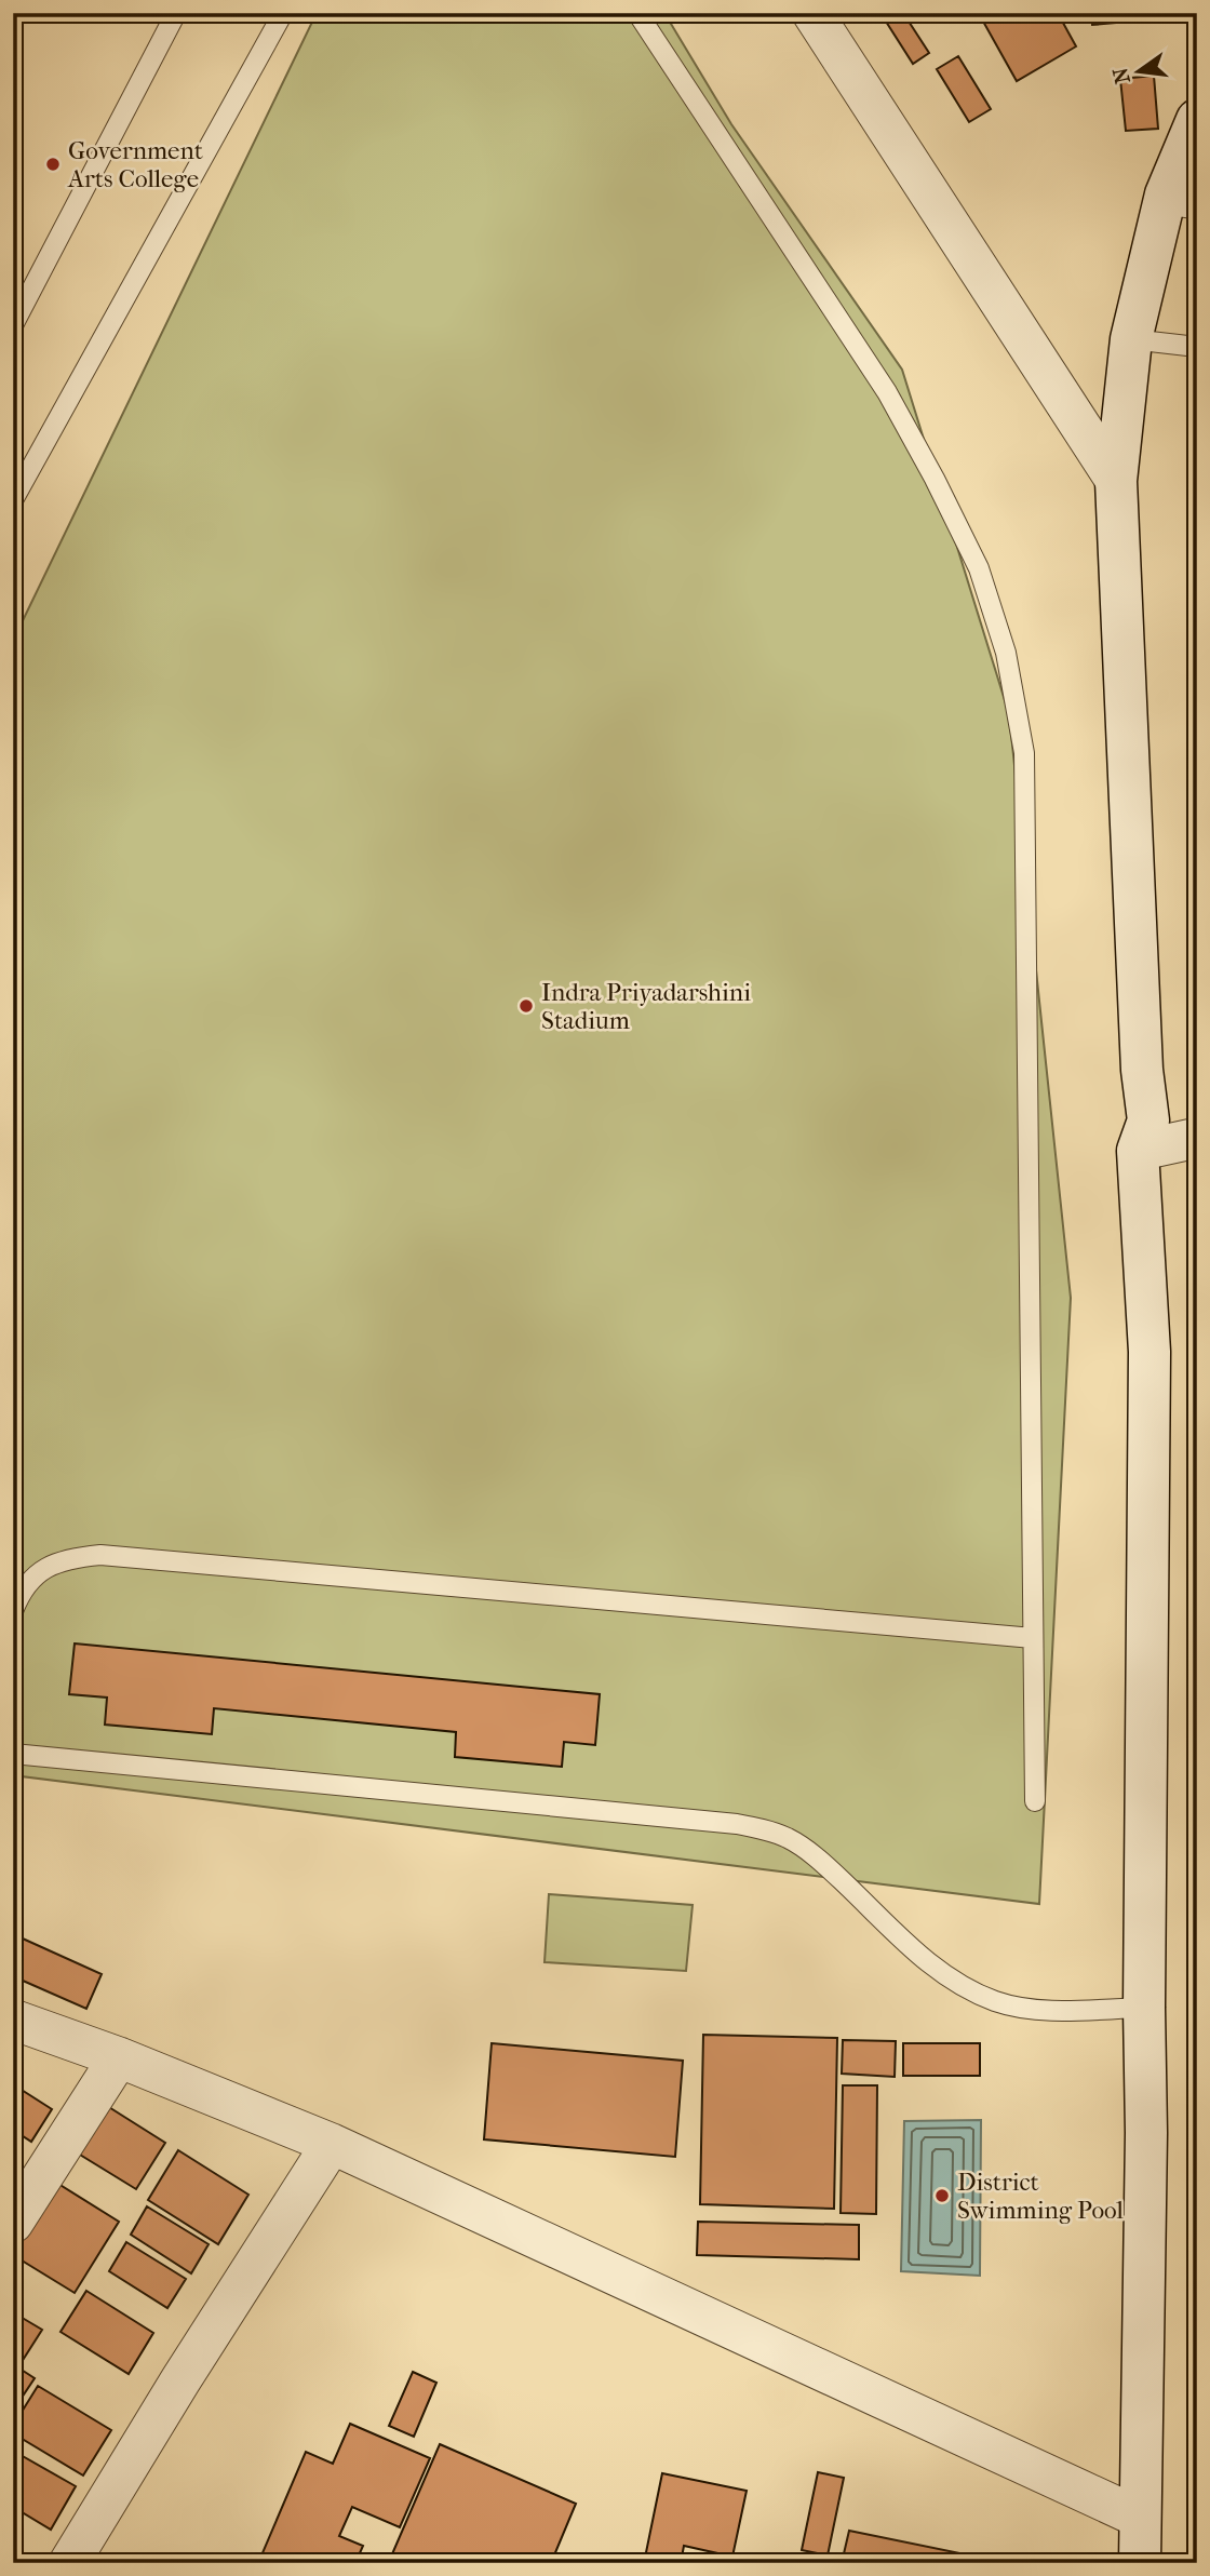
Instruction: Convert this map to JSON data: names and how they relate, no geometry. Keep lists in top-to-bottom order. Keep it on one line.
{"places":["Government Arts College","Indra Priyadarshini Stadium","District Swimming Pool"],"north":"left"}
